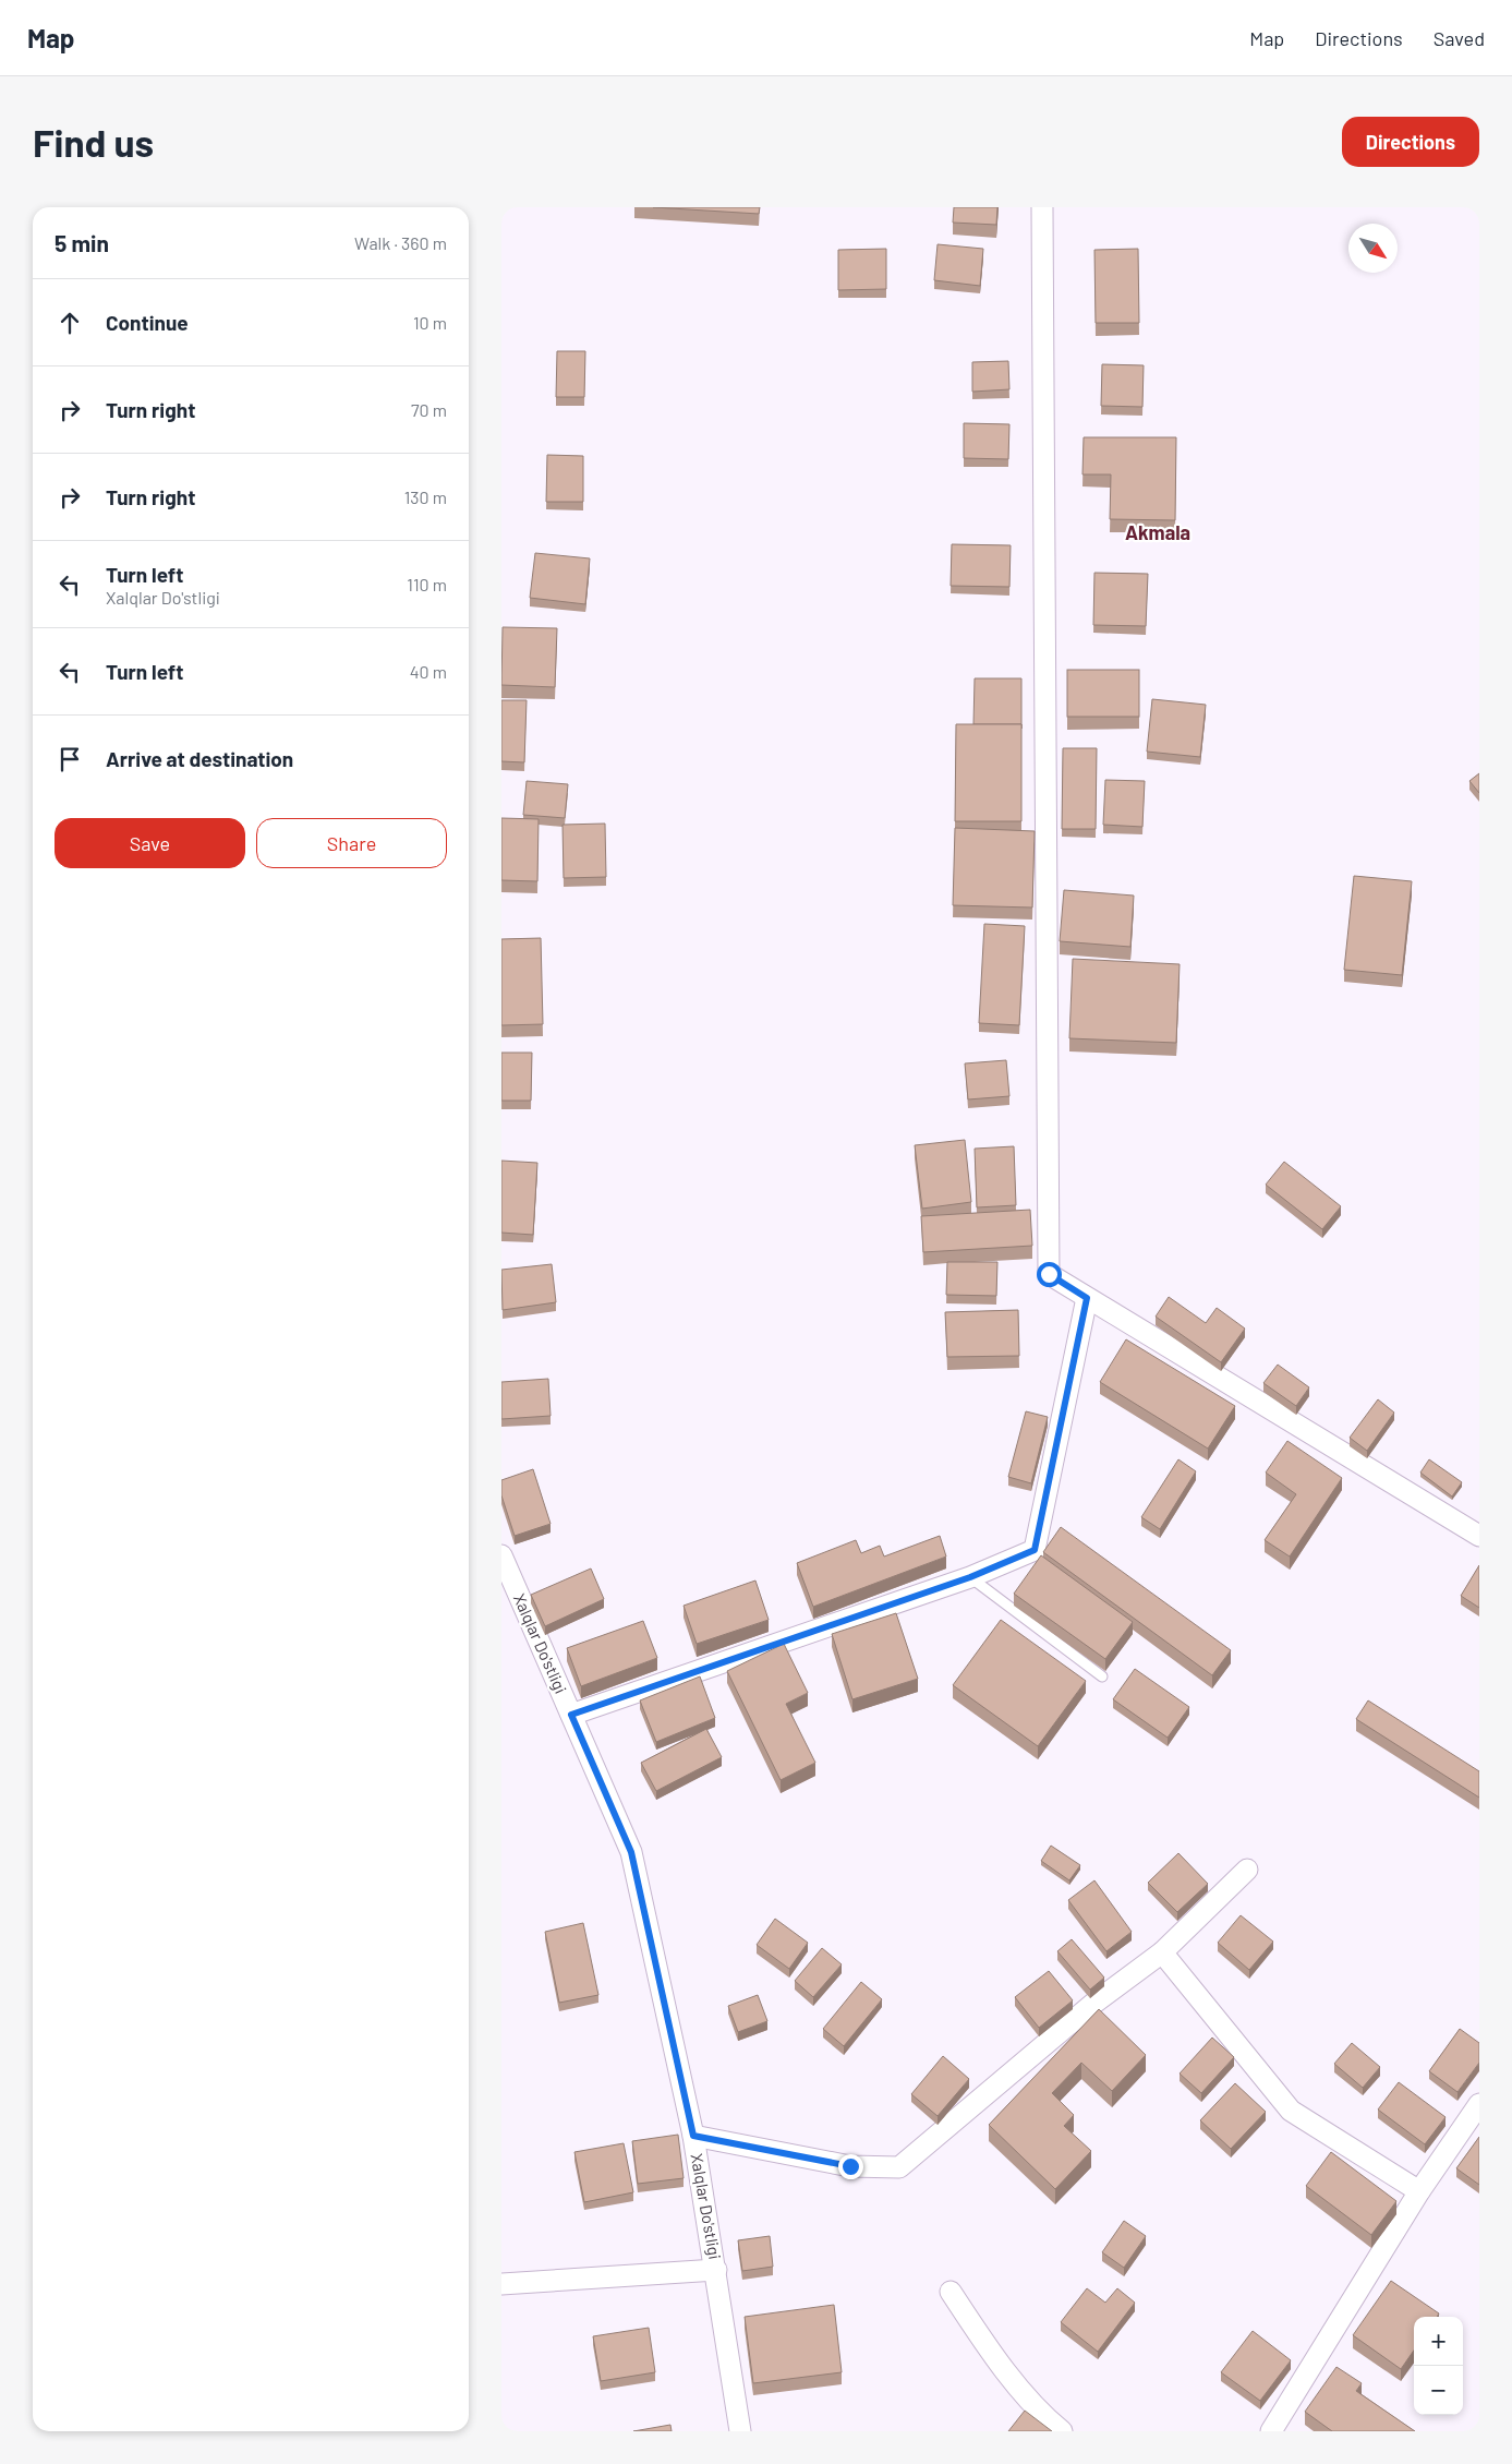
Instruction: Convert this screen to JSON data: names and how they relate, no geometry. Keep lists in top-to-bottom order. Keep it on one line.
{"streets":{"street":["Xalqlar Do'stligi"]},"districts":["Akmala"],"north":"bottom right","page":{"header":"Map","nav":["Map","Directions","Saved"],"buttons":["Directions",["Save","Share"]],"title":"Find us","heading":["5 min","Walk · 360 m"],"list":[["Continue","10 m"],["Turn right","70 m"],["Turn right","130 m"],["Turn left","Xalqlar Do'stligi","110 m"],["Turn left","40 m"],"Arrive at destination"],"map_buttons":["+","−"]}}
